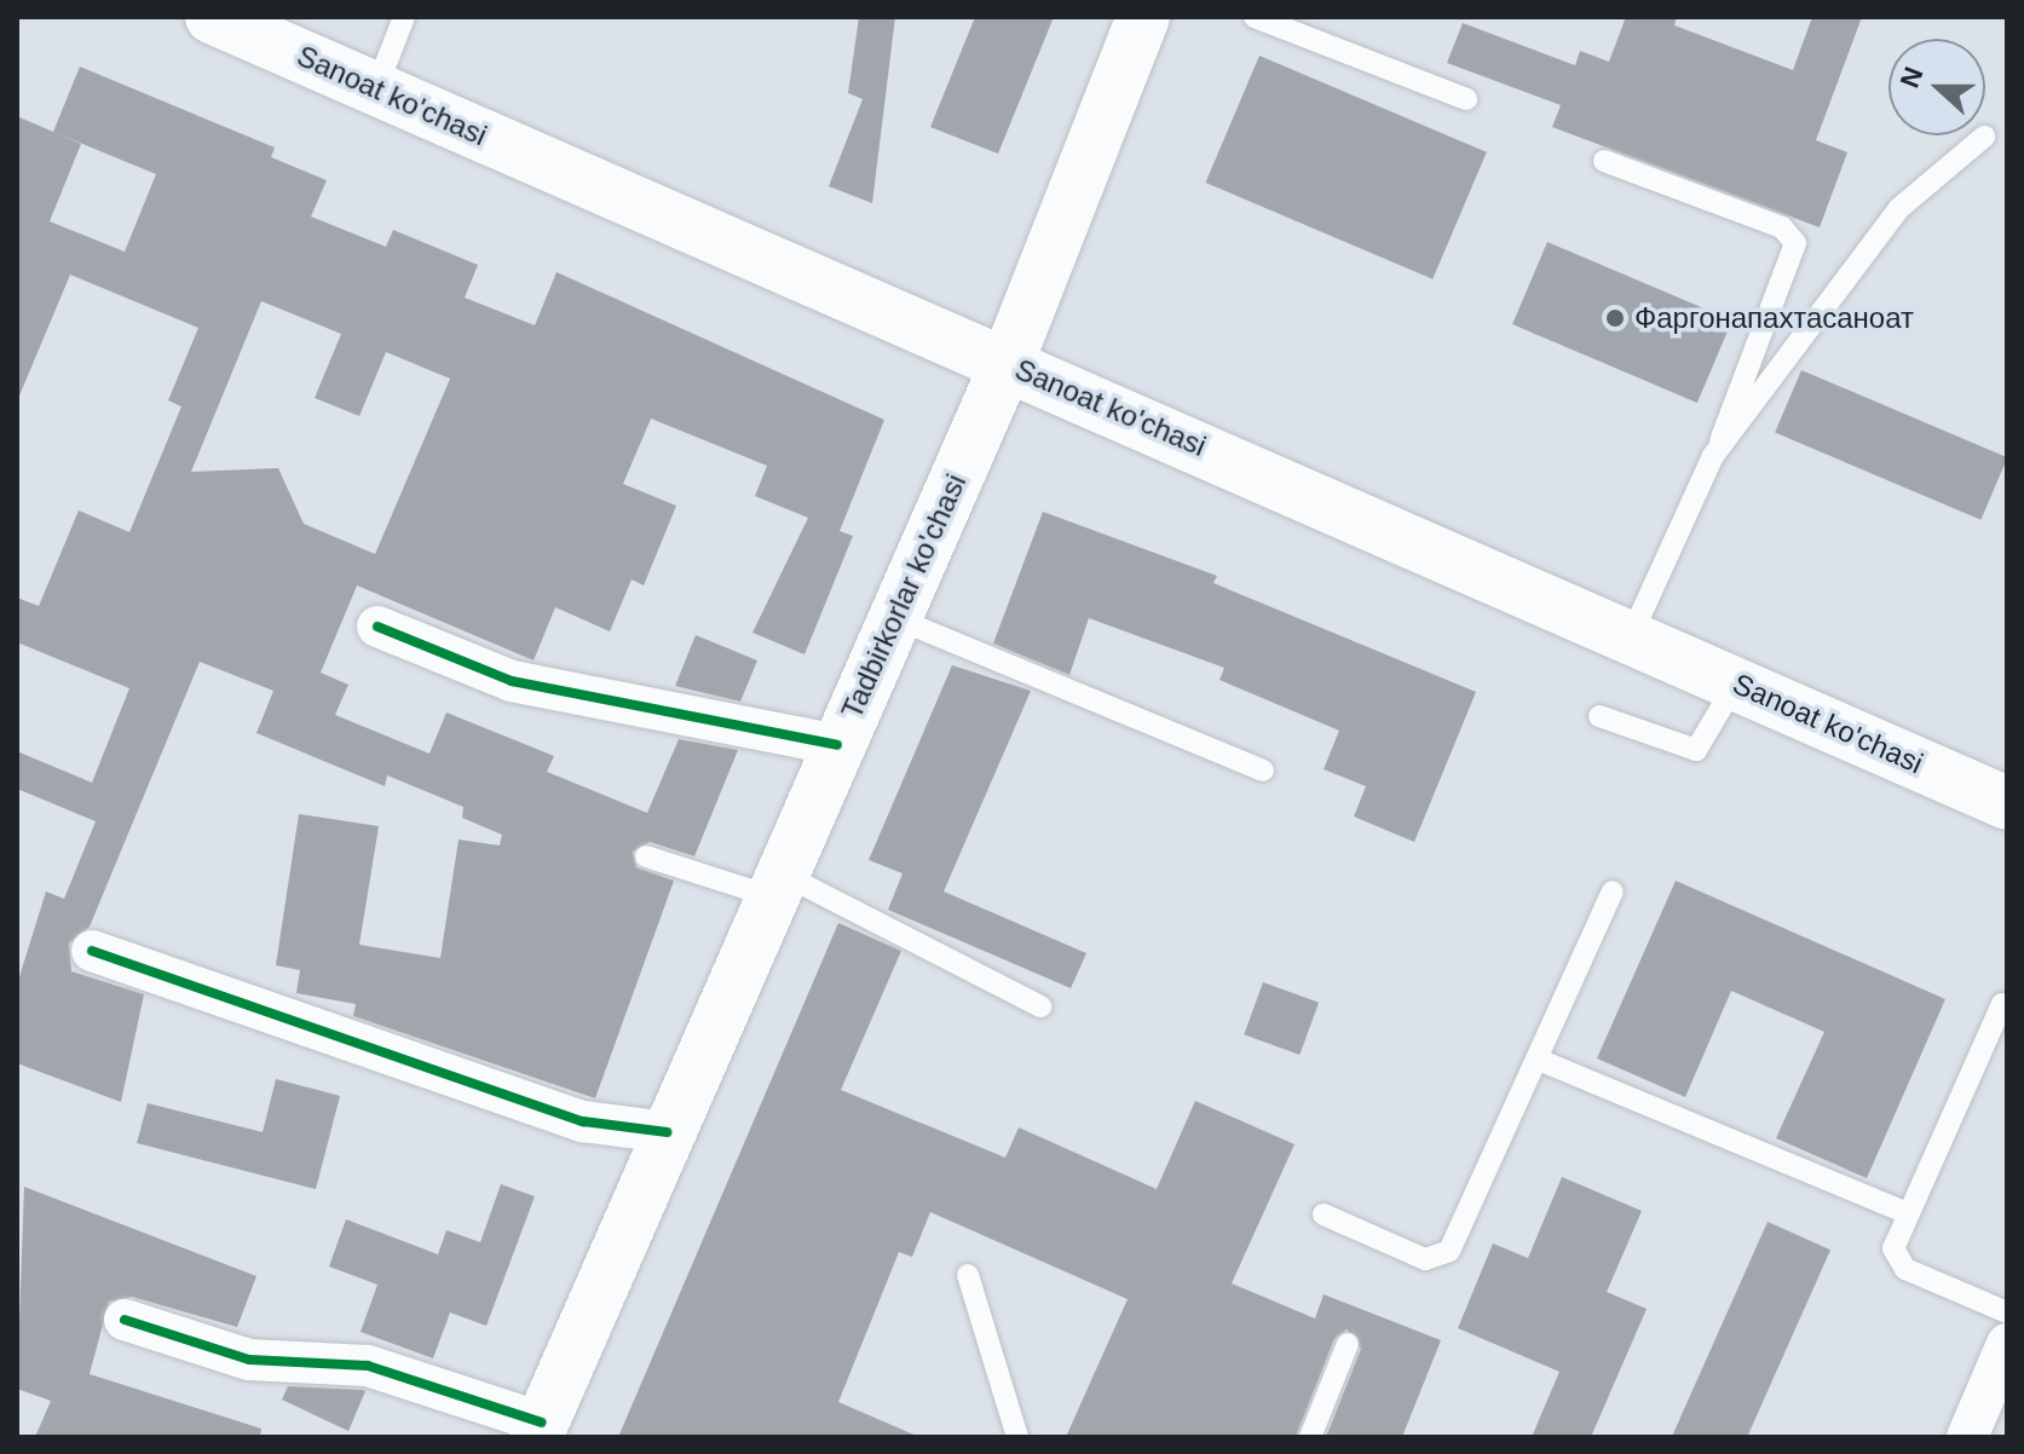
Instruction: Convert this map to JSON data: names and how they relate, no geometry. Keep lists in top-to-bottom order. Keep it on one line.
{"streets":{"main road":["Sanoat ko'chasi","Tadbirkorlar ko'chasi"]},"crossings":[["Sanoat ko'chasi","Tadbirkorlar ko'chasi"]],"places":["Фаргонапахтасаноат"],"north":"left"}
